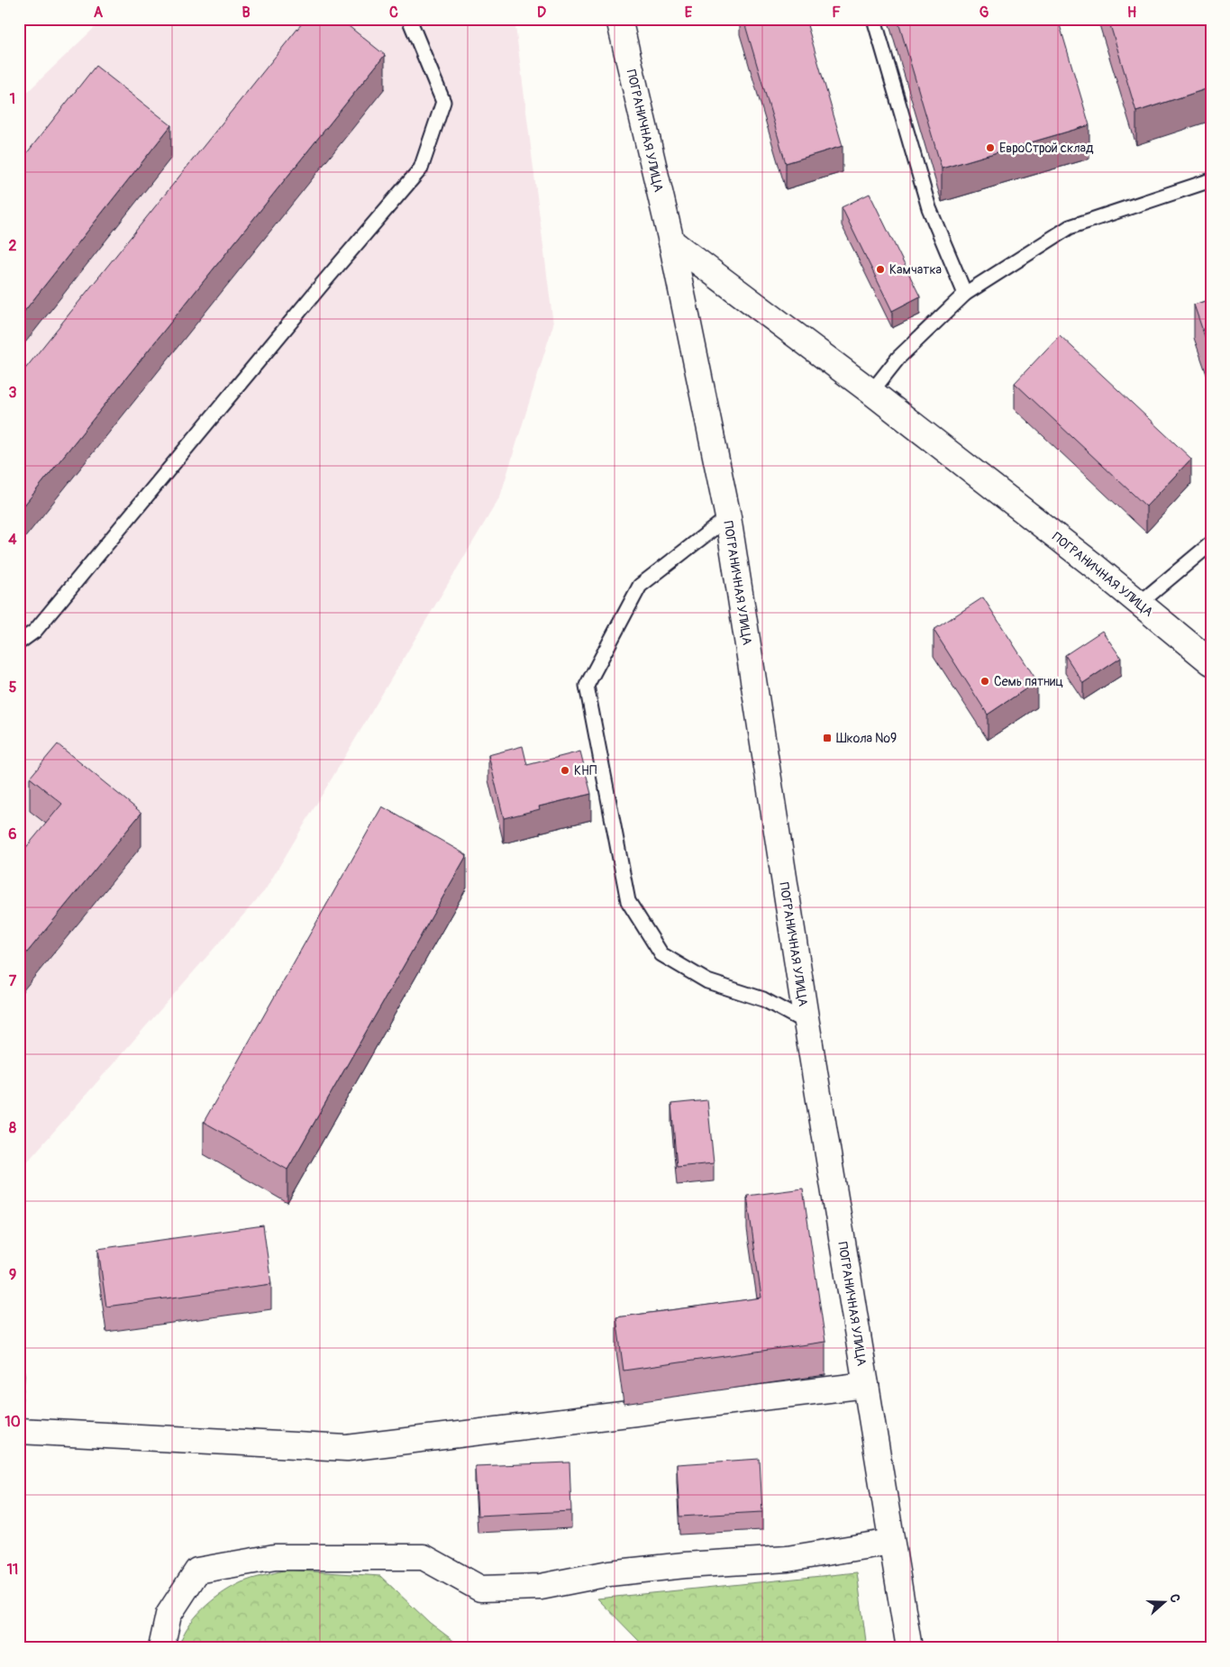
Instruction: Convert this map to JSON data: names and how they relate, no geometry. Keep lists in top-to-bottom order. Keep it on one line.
{"streets":{"street":["ПОГРАНИЧНАЯ УЛИЦА"]},"places":{"other":["ЕвроСтрой склад","Камчатка","Семь пятниц","КНП"],"transit":["Школа №9"]},"north":"right","grid":{"columns":["A","B","C","D","E","F","G","H"],"rows":["1","2","3","4","5","6","7","8","9","10","11"]}}
